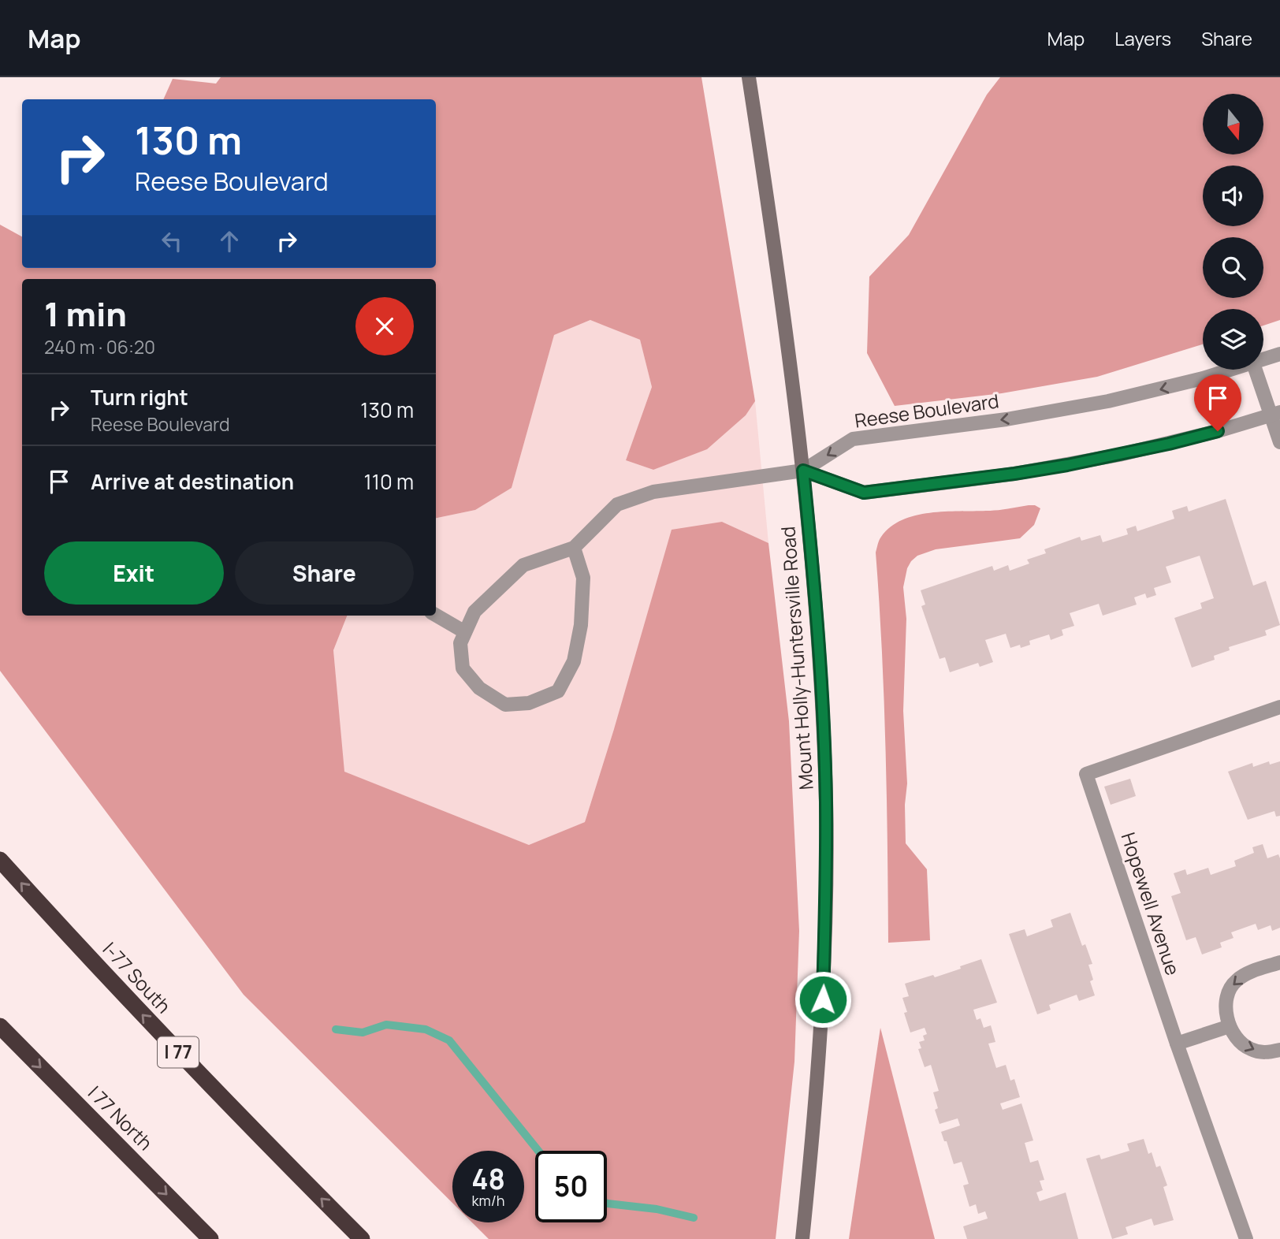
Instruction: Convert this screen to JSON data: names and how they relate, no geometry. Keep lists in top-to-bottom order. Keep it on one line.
{"streets":{"highway":["I-77 South","I 77","I 77 North"],"main road":["Mount Holly-Huntersville Road"],"street":["Reese Boulevard","Hopewell Avenue"]},"crossings":[["Reese Boulevard","Mount Holly-Huntersville Road"]],"one_way":["I-77 South","I 77 North"],"north":"bottom","page":{"header":"Map","nav":["Map","Layers","Share"],"turn":["130 m","Reese Boulevard"],"heading":["1 min","240 m · 06:20"],"list":[{"name":"Turn right","note":"Reese Boulevard","value":"130 m"},{"name":"Arrive at destination","value":"110 m"}],"buttons":["Exit","Share"],"speed":"48 km/h","limit":"50"}}
